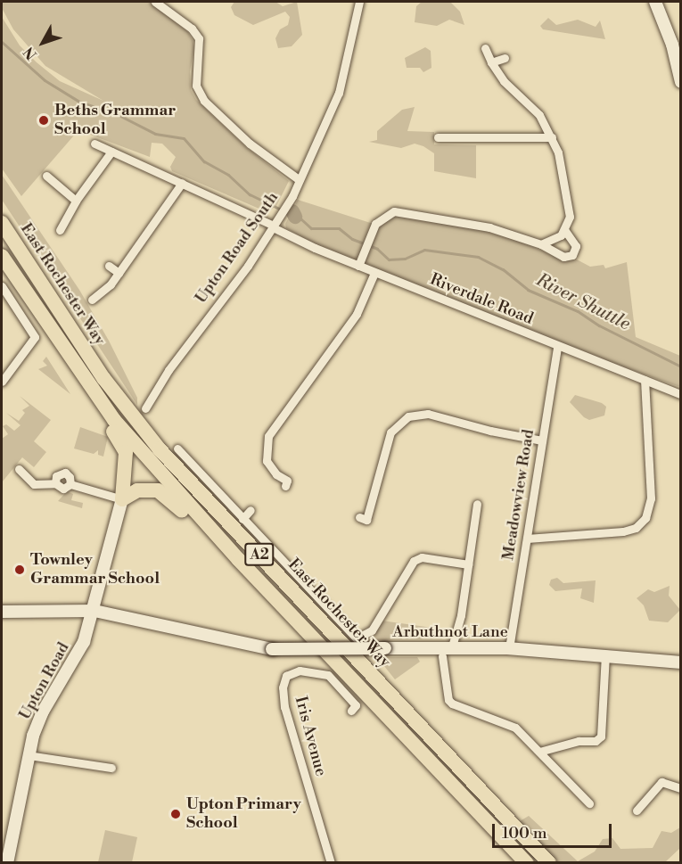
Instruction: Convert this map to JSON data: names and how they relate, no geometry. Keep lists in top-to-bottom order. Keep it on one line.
{"streets":{"highway":["East Rochester Way","A2"],"street":["Upton Road South","Riverdale Road","Meadowview Road","Arbuthnot Lane","Upton Road","Iris Avenue"]},"crossings":[["Upton Road South","Riverdale Road"],["Riverdale Road","Meadowview Road"],["Meadowview Road","Arbuthnot Lane"],["A2","Upton Road"],["Arbuthnot Lane","Upton Road"]],"water":["River Shuttle"],"places":["Beths Grammar School","Townley Grammar School","Upton Primary School"],"scale_bar":"100 m","north":"bottom left"}
